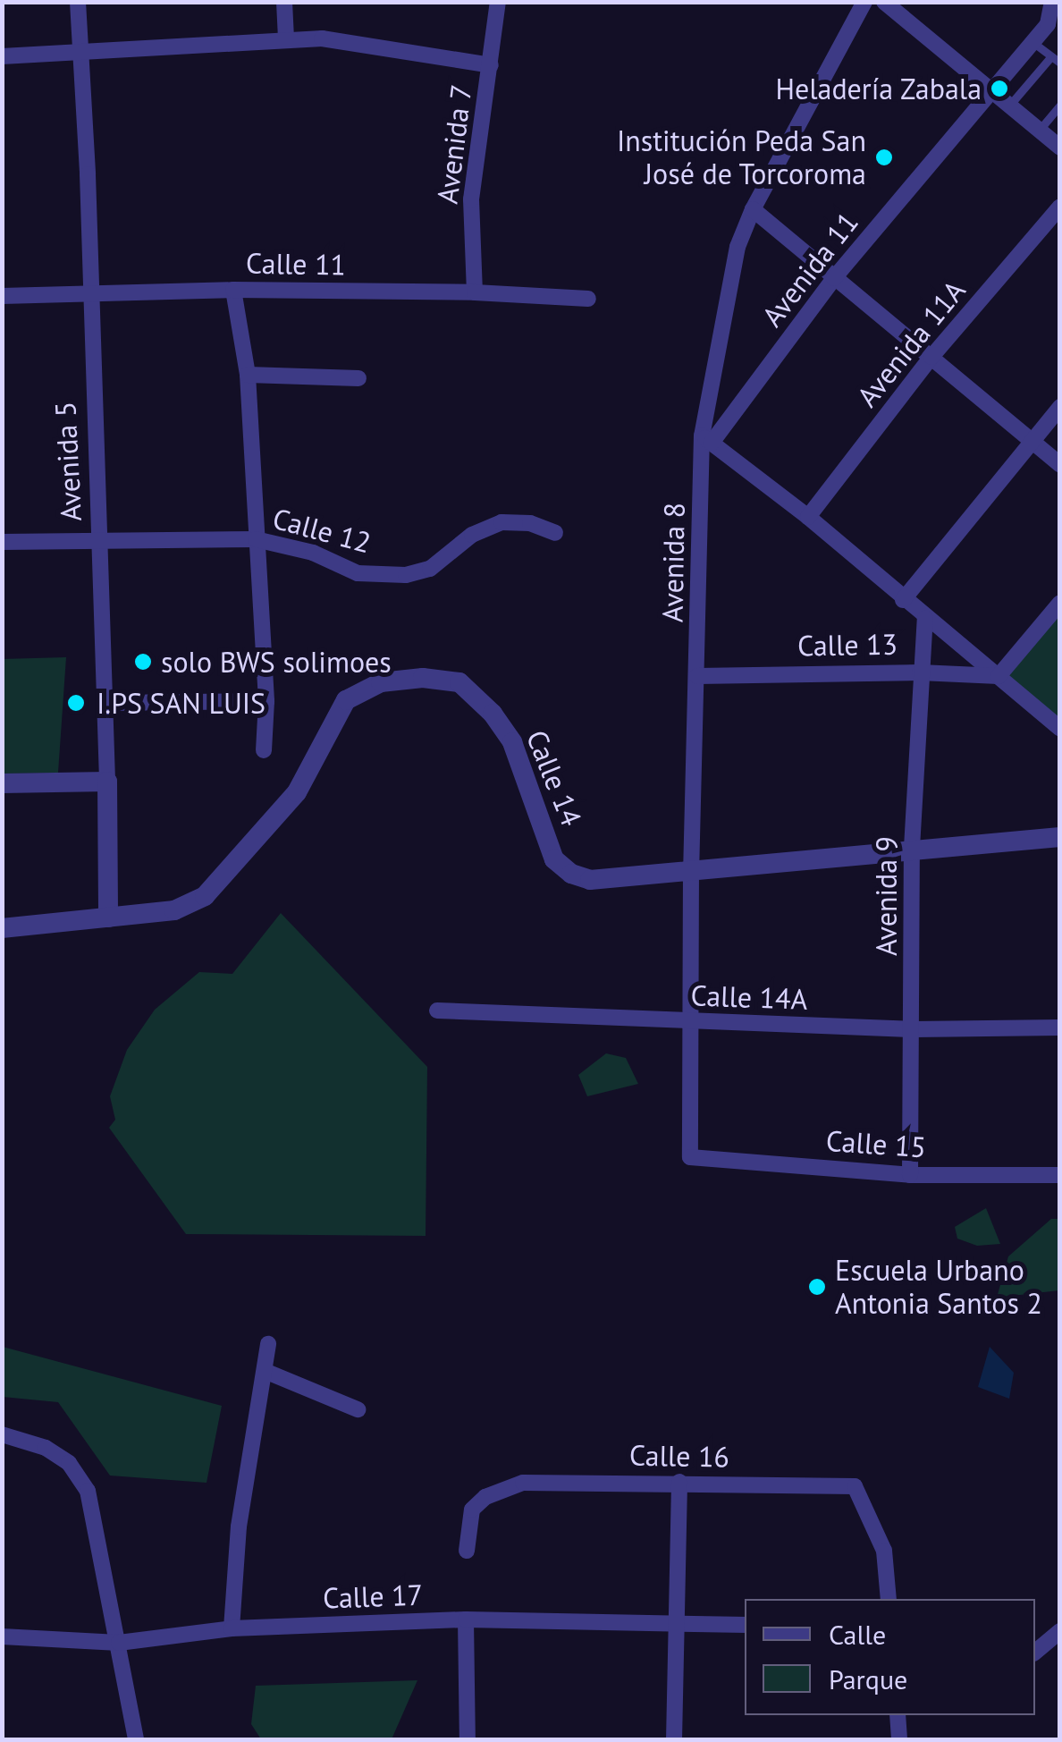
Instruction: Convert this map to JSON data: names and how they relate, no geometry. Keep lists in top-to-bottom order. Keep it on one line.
{"streets":{"street":["Avenida 7","Calle 11","Avenida 11","Avenida 11A","Avenida 5","Calle 12","Avenida 8","Calle 13","Calle 14","Avenida 9","Calle 14A","Calle 15","Calle 16","Calle 17"]},"crossings":[["Avenida 7","Calle 11"],["Calle 11","Avenida 5"],["Avenida 11","Avenida 8"],["Avenida 5","Calle 12"],["Avenida 5","Calle 14"],["Avenida 8","Calle 13"],["Avenida 8","Calle 14"],["Avenida 8","Calle 14A"],["Avenida 8","Calle 15"],["Calle 13","Avenida 9"],["Calle 14","Avenida 9"],["Avenida 9","Calle 14A"],["Avenida 9","Calle 15"]],"places":["Heladería Zabala","Institución Peda San José de Torcoroma","solo BWS solimoes","I.PS SAN LUIS","Escuela Urbano Antonia Santos 2"],"legend":["Calle","Parque"]}
